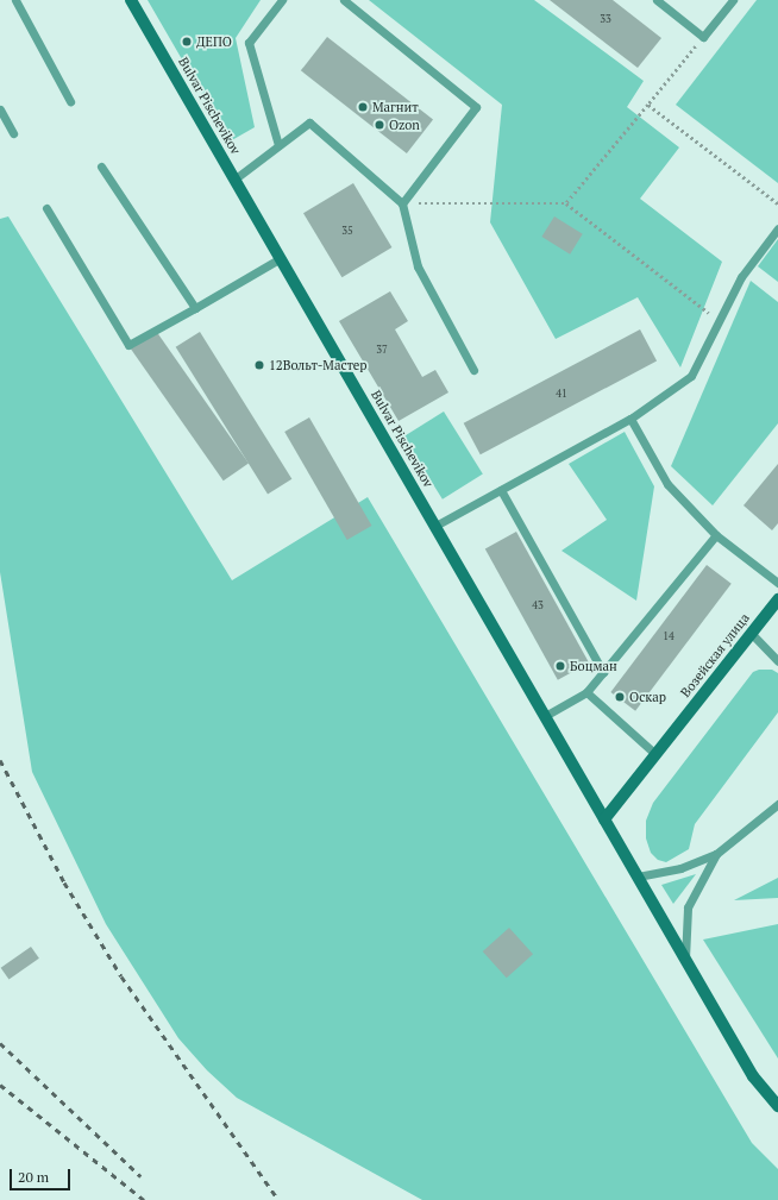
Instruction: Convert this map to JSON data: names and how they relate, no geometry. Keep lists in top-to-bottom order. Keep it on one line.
{"streets":{"main road":["Bulvar Pischevikov","Возейская улица"]},"crossings":[["Bulvar Pischevikov","Возейская улица"]],"places":["ДЕПО","Магнит","Ozon","12Вольт-Мастер","Боцман","Оскар"],"house_numbers":["33","35","37","41","43","14"],"scale_bar":"20 m"}
